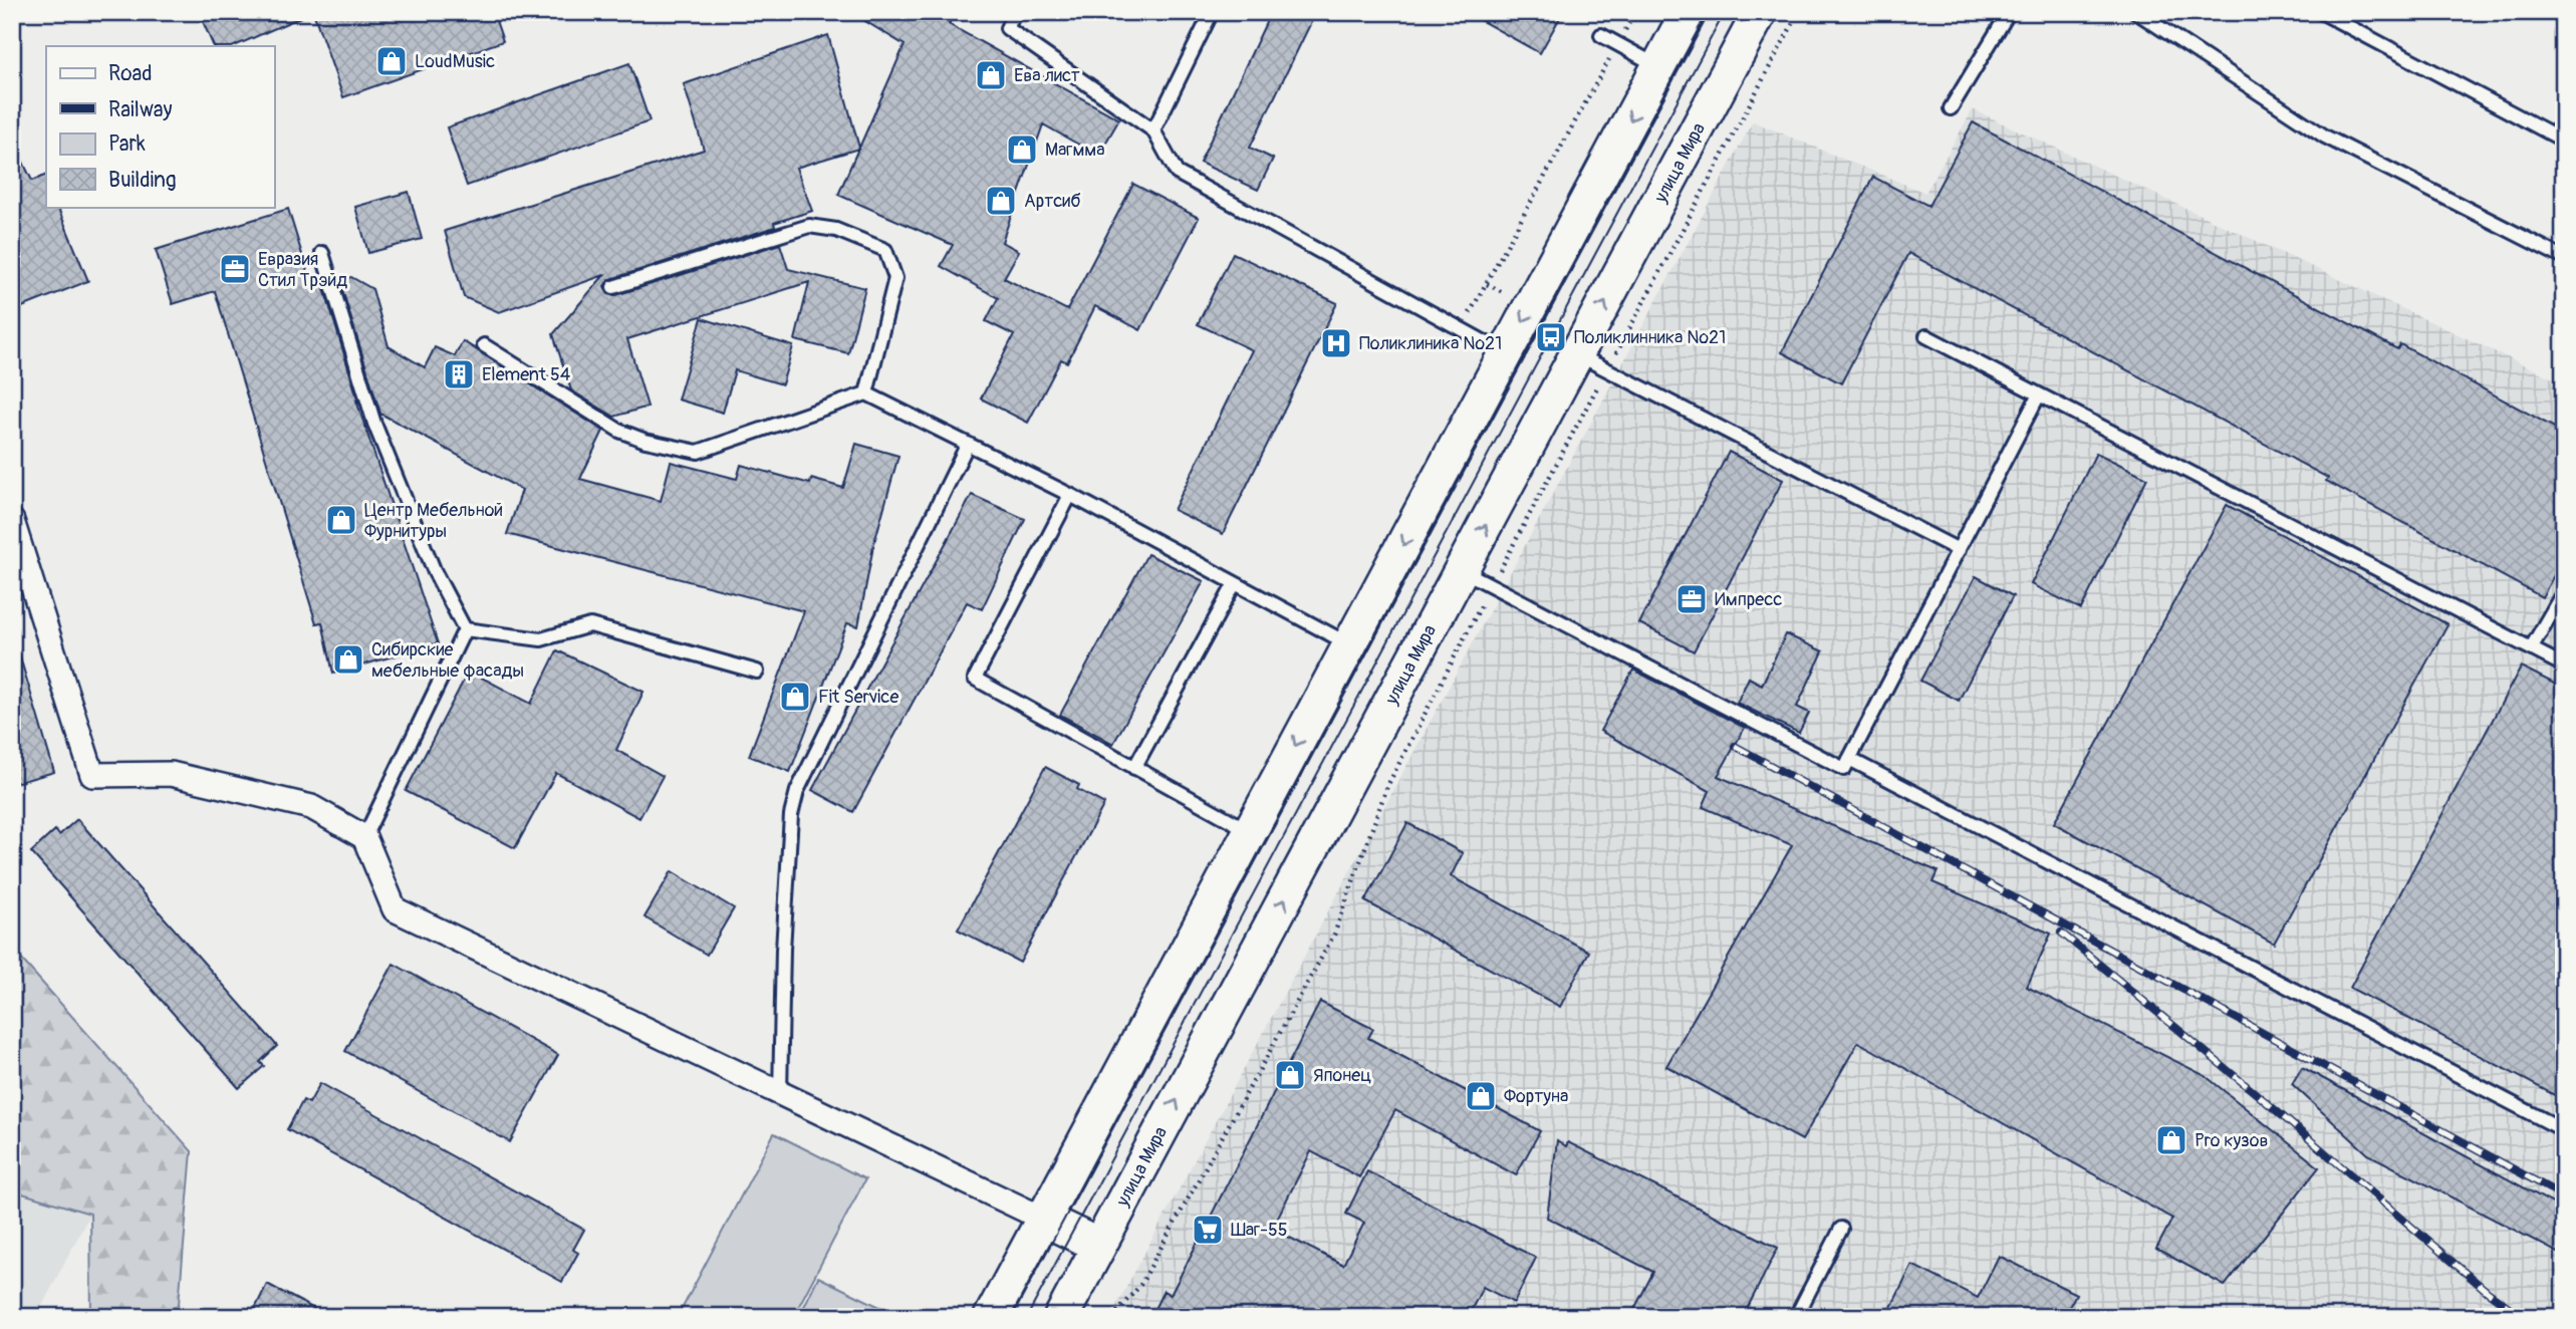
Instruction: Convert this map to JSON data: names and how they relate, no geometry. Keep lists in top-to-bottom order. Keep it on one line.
{"streets":{"street":["улица Мира"]},"places":{"shop":["LoudMusic","Ева лист","Магмма","Артсиб","Центр Мебельной Фурнитуры","Сибирские мебельные фасады","Fit Service","Японец","Фортуна","Pro кузов"],"office":["Евразия Стил Трэйд","Импресс"],"bus stop":["Поликлинника №21"],"hospital":["Поликлиника №21"],"building":["Element 54"],"supermarket":["Шаг-55"]},"legend":["Road","Railway","Park","Building"]}
